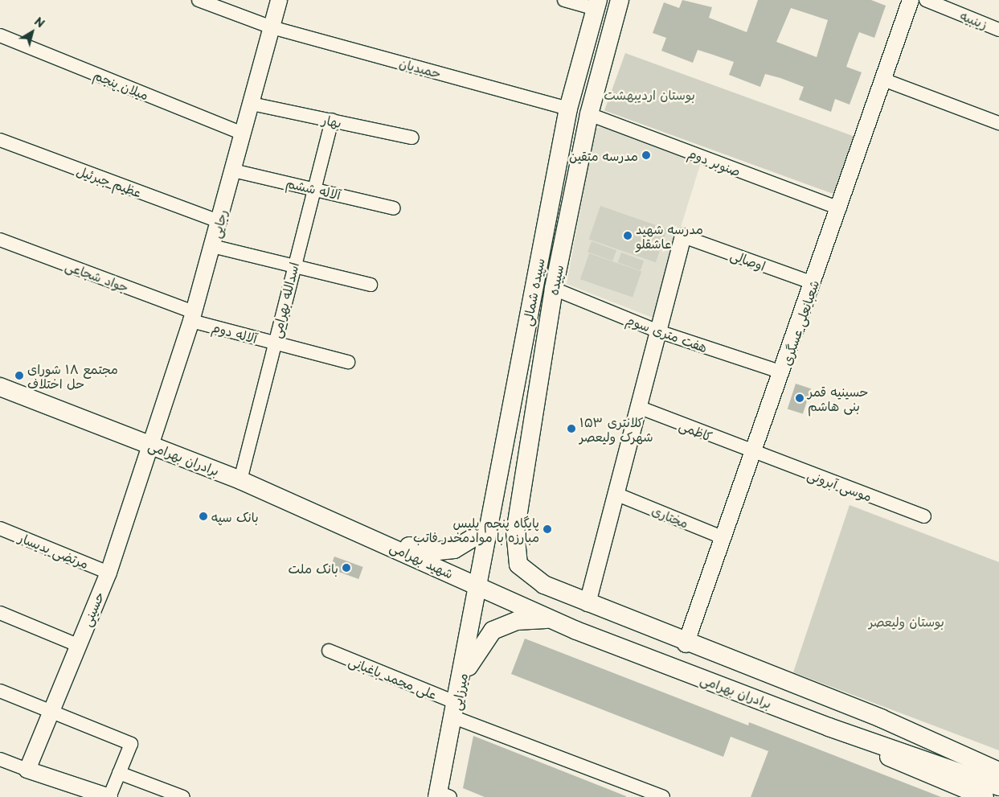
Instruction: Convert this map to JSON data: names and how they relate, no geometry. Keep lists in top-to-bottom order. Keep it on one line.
{"streets":{"main road":["سپیده","سپیده شمالی","برادران بهرامی","شهید بهرامی","میرزایی"],"street":["زینبیه","حمیدیان","میلان پنجم","بهار","صنوبر دوم","عظیم جبرئیل","آلاله ششم","رجایی","اوصالی","جواد شجاعی","اسدالله بهرامی","شعبانعلی عسگری","آلاله دوم","هفت متری سوم","کاظمی","موسی آبرونی","مختاری","مرتضی بدیسار","حسینی","علی محمد باغبانی"]},"crossings":[["حمیدیان","رجایی"],["حمیدیان","سپیده شمالی"],["میلان پنجم","رجایی"],["بهار","رجایی"],["بهار","اسدالله بهرامی"],["صنوبر دوم","سپیده"],["صنوبر دوم","شعبانعلی عسگری"],["عظیم جبرئیل","رجایی"],["آلاله ششم","رجایی"],["آلاله ششم","اسدالله بهرامی"],["رجایی","جواد شجاعی"],["رجایی","آلاله دوم"],["رجایی","برادران بهرامی"],["رجایی","حسینی"],["اوصالی","شعبانعلی عسگری"],["جواد شجاعی","آلاله دوم"],["سپیده","هفت متری سوم"],["سپیده","برادران بهرامی"],["سپیده شمالی","برادران بهرامی"],["سپیده شمالی","شهید بهرامی"],["سپیده شمالی","میرزایی"],["اسدالله بهرامی","آلاله دوم"],["اسدالله بهرامی","برادران بهرامی"],["شعبانعلی عسگری","هفت متری سوم"],["شعبانعلی عسگری","کاظمی"],["شعبانعلی عسگری","برادران بهرامی"],["شعبانعلی عسگری","موسی آبرونی"],["شعبانعلی عسگری","مختاری"],["کاظمی","موسی آبرونی"],["برادران بهرامی","شهید بهرامی"],["برادران بهرامی","حسینی"],["برادران بهرامی","میرزایی"],["مرتضی بدیسار","حسینی"],["شهید بهرامی","میرزایی"],["علی محمد باغبانی","میرزایی"]],"parks":["بوستان اردیبهشت","بوستان ولیعصر"],"places":["مدرسه متقین","مدرسه شهید عاشقلو","مجتمع ۱۸ شورای حل اختلاف","حسینیه قمر بنی هاشم","کلانتری ۱۵۳ شهرک ولیعصر","بانک سپه","پایگاه پنجم پلیس مبارزه با موادمخدر فاتب","بانک ملت"],"north":"top right"}
